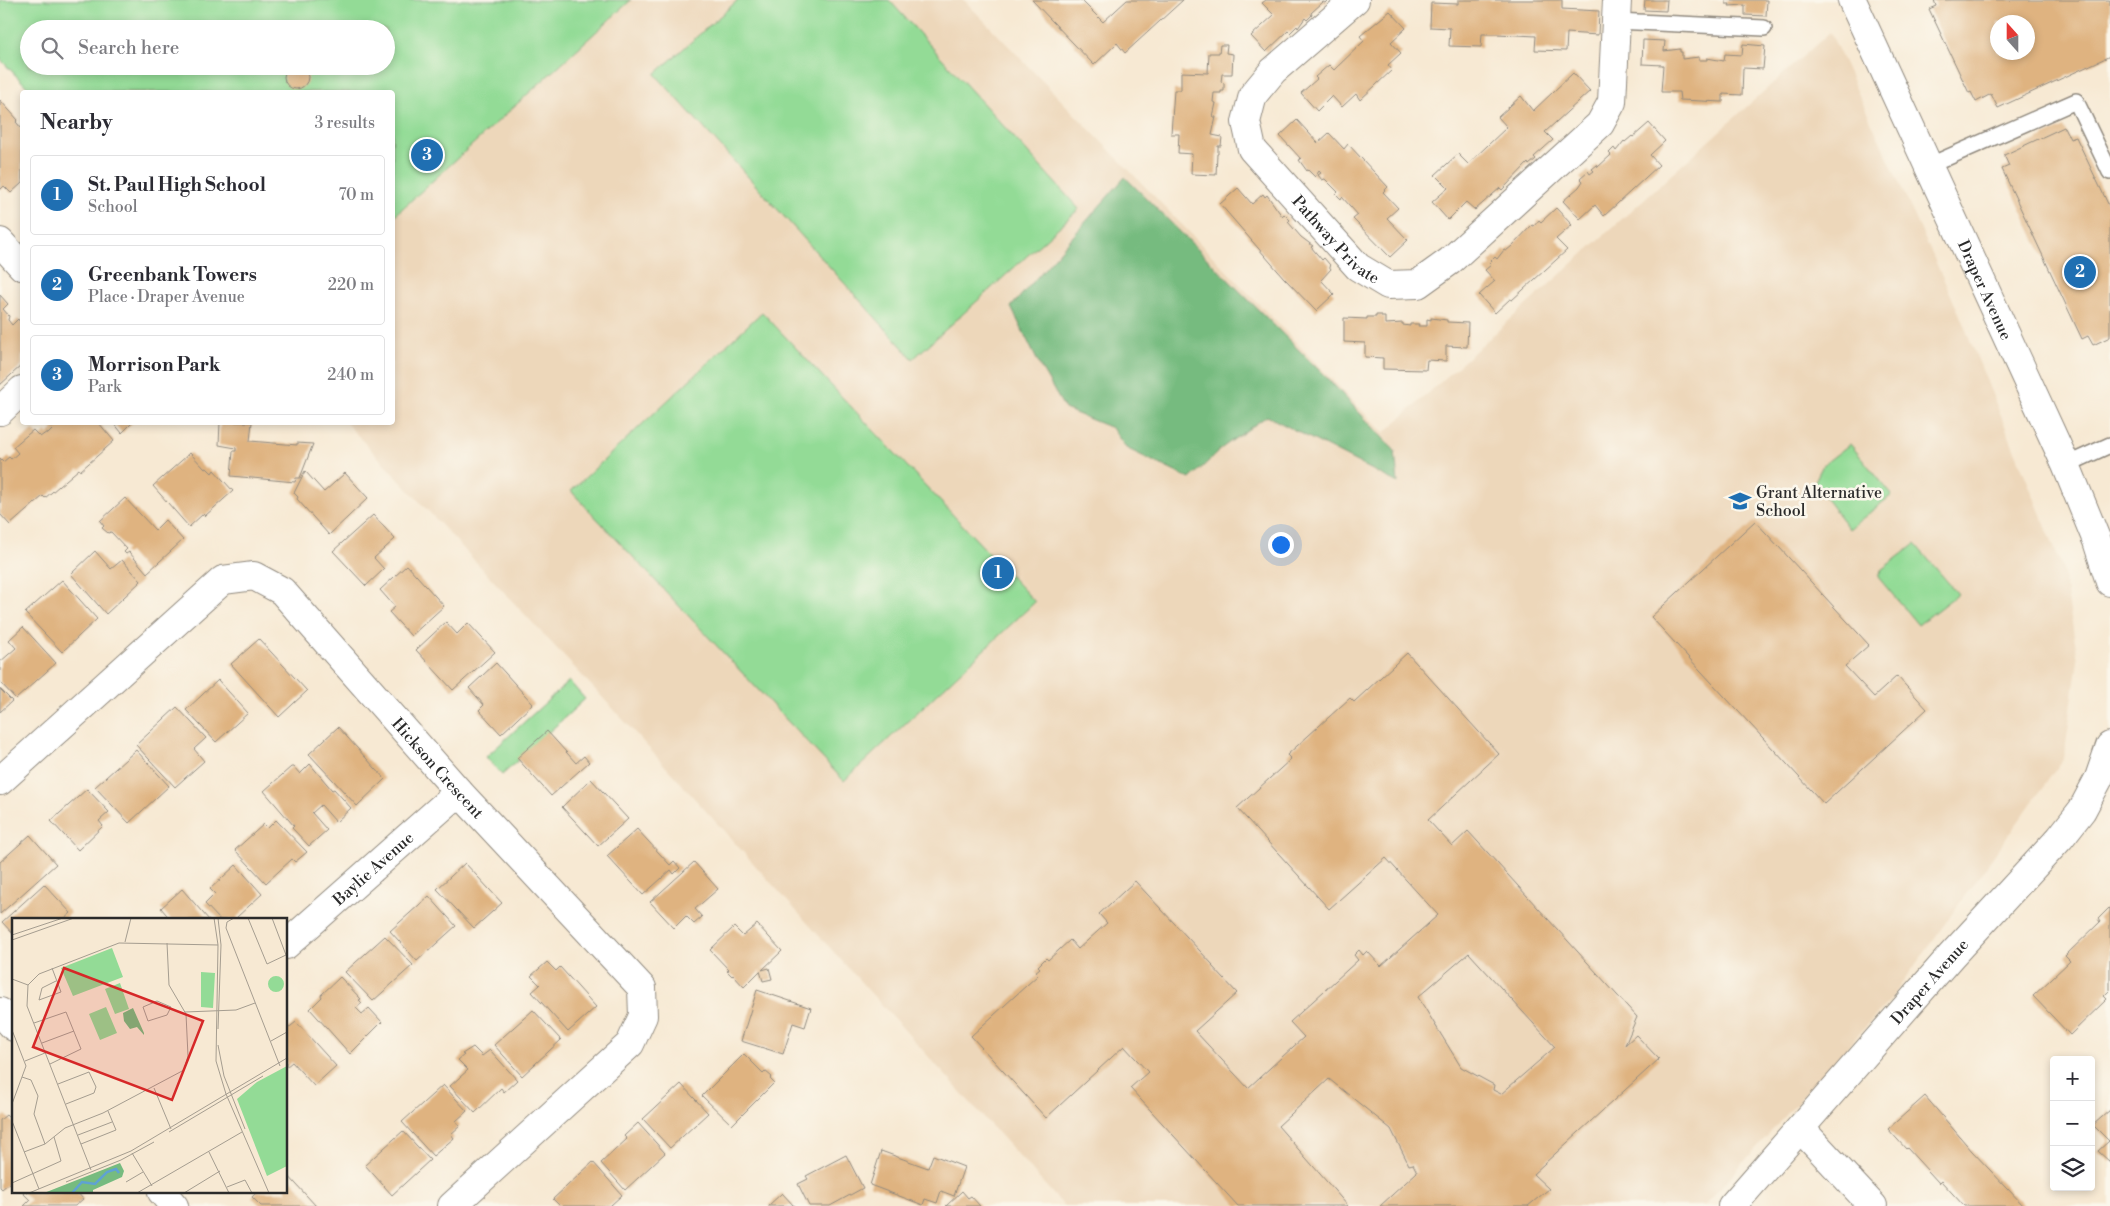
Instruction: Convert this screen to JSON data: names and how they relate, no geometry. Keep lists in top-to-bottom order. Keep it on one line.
{"streets":{"street":["Pathway Private","Draper Avenue","Hickson Crescent","Baylie Avenue"]},"crossings":[["Hickson Crescent","Baylie Avenue"]],"places":{"school or university":["Grant Alternative School"]},"north":"top","page":{"search":"Search here","heading":["Nearby","3 results"],"pins":["3","2","1"],"list":[{"mark":"1","name":"St. Paul High School","note":"School","value":"70 m"},{"mark":"2","name":"Greenbank Towers","note":"Place · Draper Avenue","value":"220 m"},{"mark":"3","name":"Morrison Park","note":"Park","value":"240 m"}],"map_buttons":["+","−"]}}
